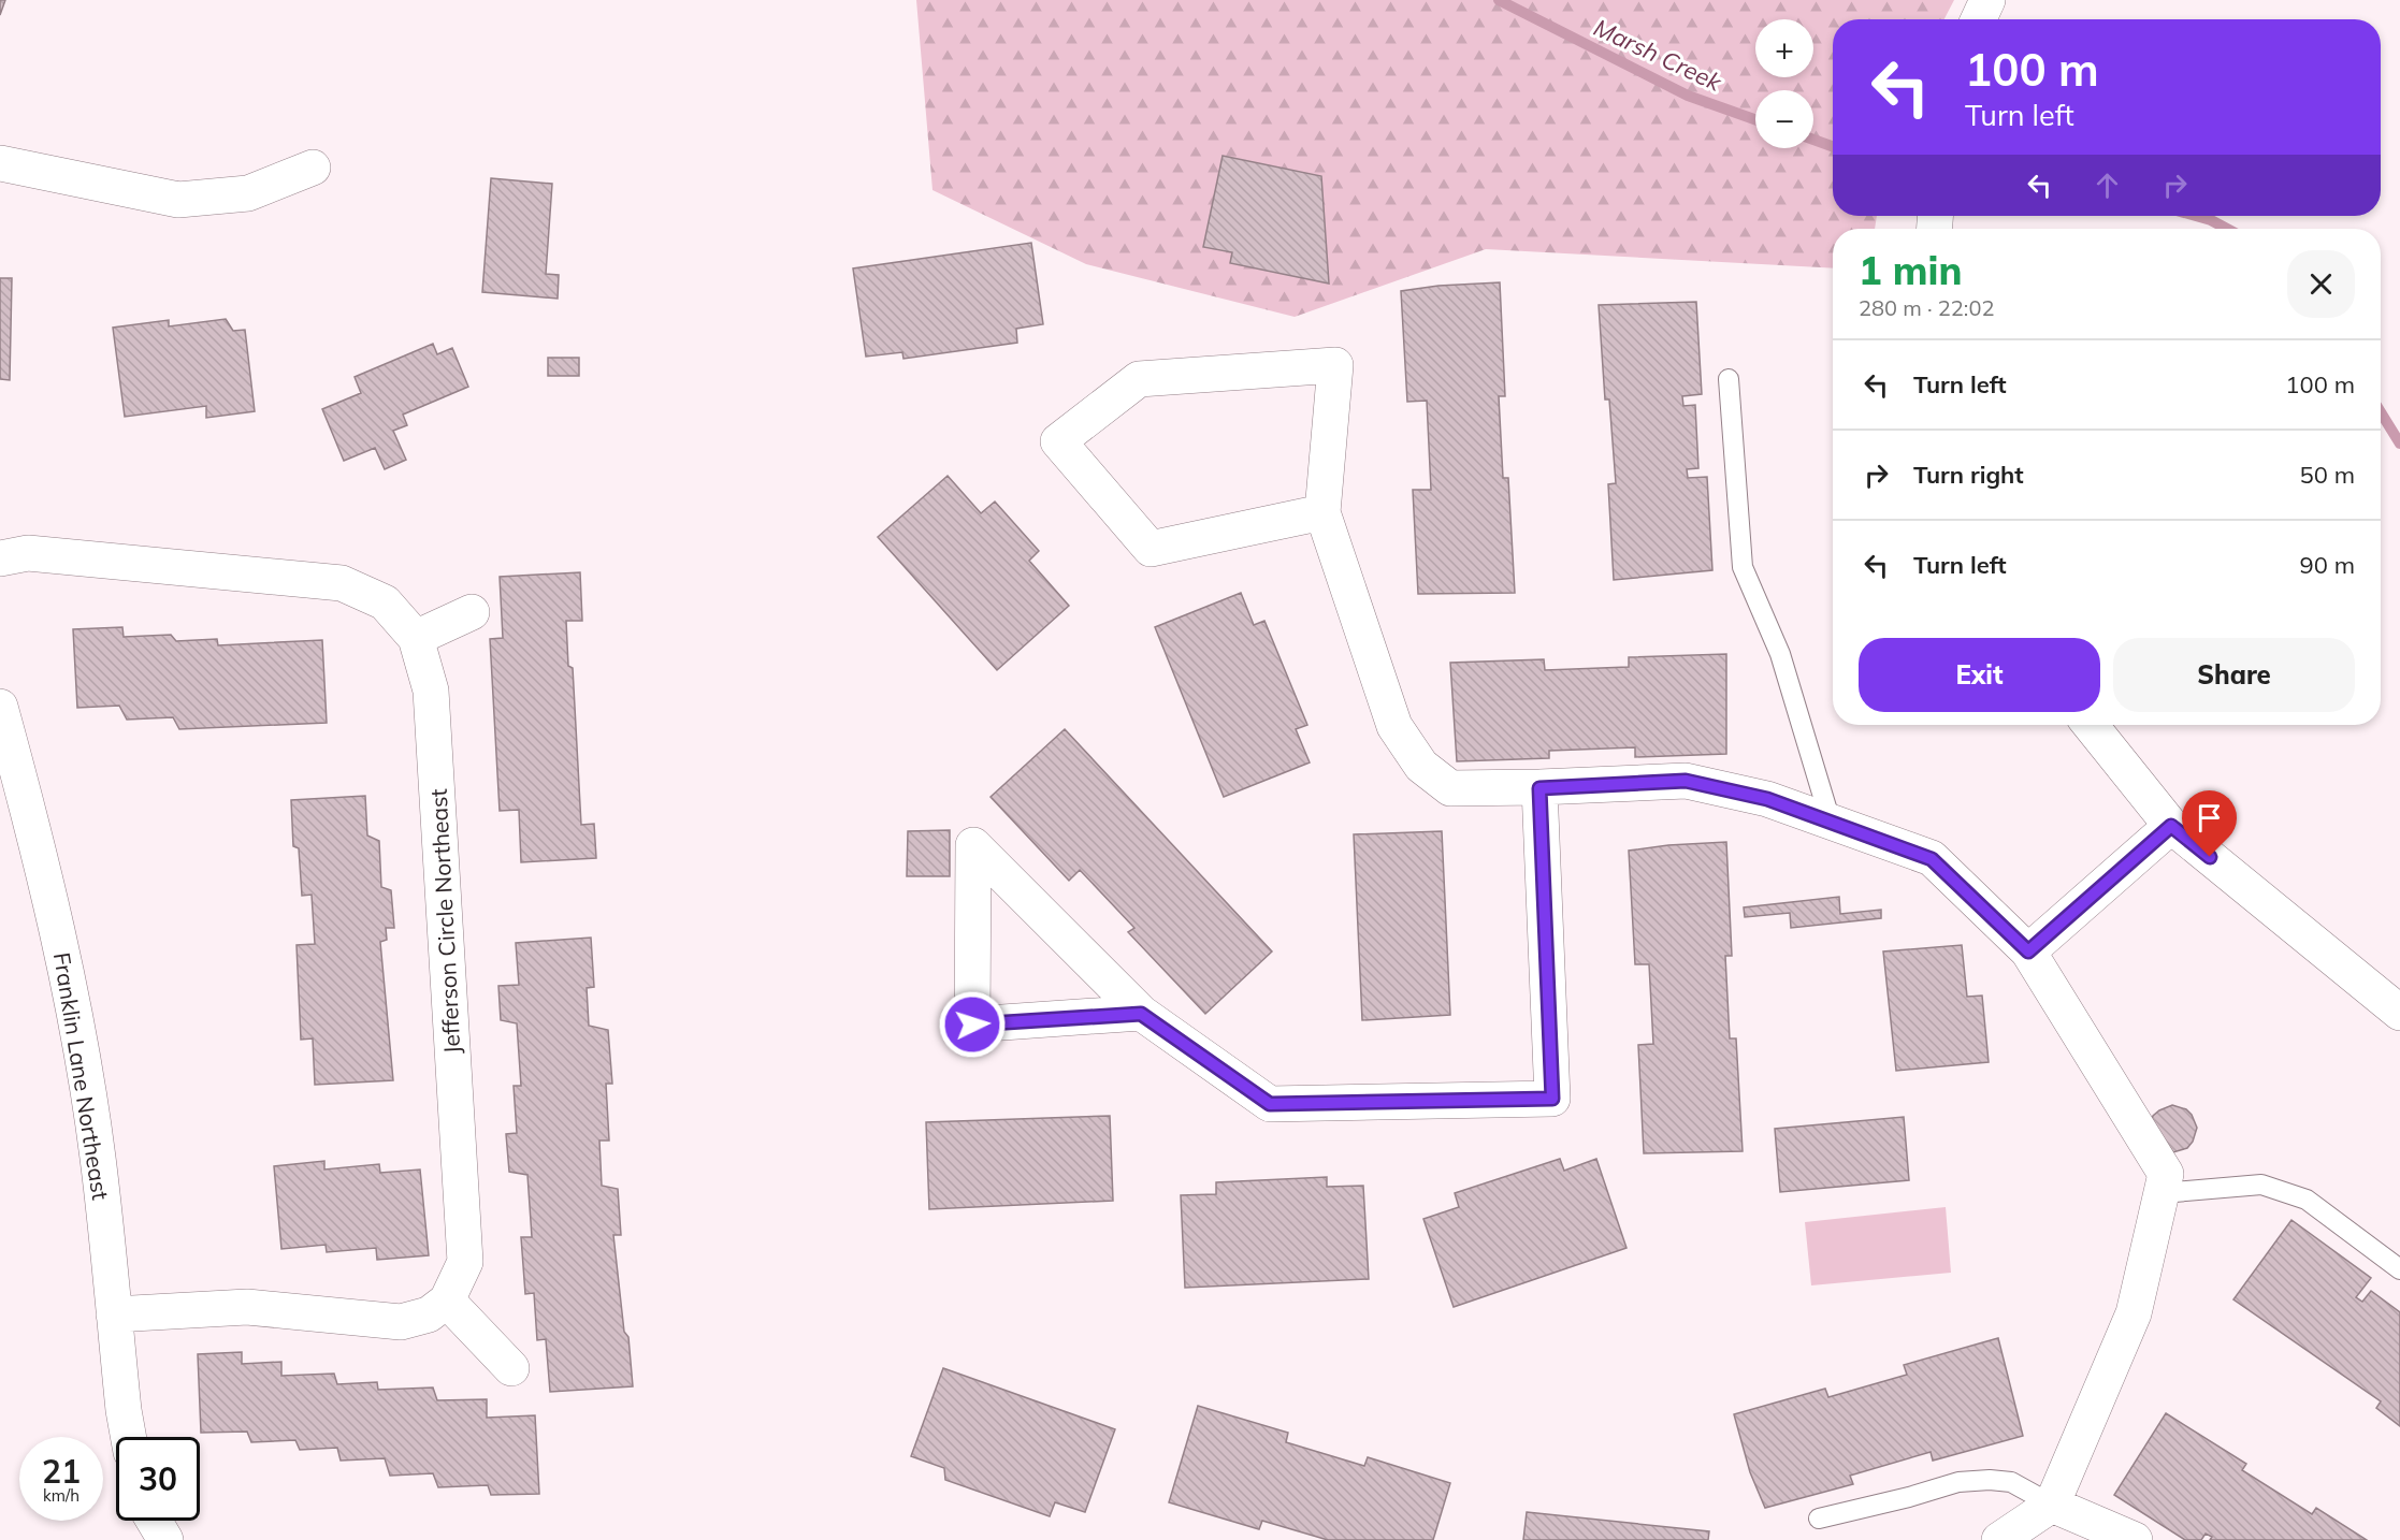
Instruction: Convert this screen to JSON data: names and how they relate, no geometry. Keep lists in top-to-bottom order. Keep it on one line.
{"streets":{"street":["Jefferson Circle Northeast","Franklin Lane Northeast"]},"water":["Marsh Creek"],"page":{"map_buttons":["+","−"],"turn":["100 m","Turn left"],"heading":["1 min","280 m · 22:02"],"list":[{"name":"Turn left","value":"100 m"},{"name":"Turn right","value":"50 m"},{"name":"Turn left","value":"90 m"}],"buttons":["Exit","Share"],"speed":"21 km/h","limit":"30"}}
